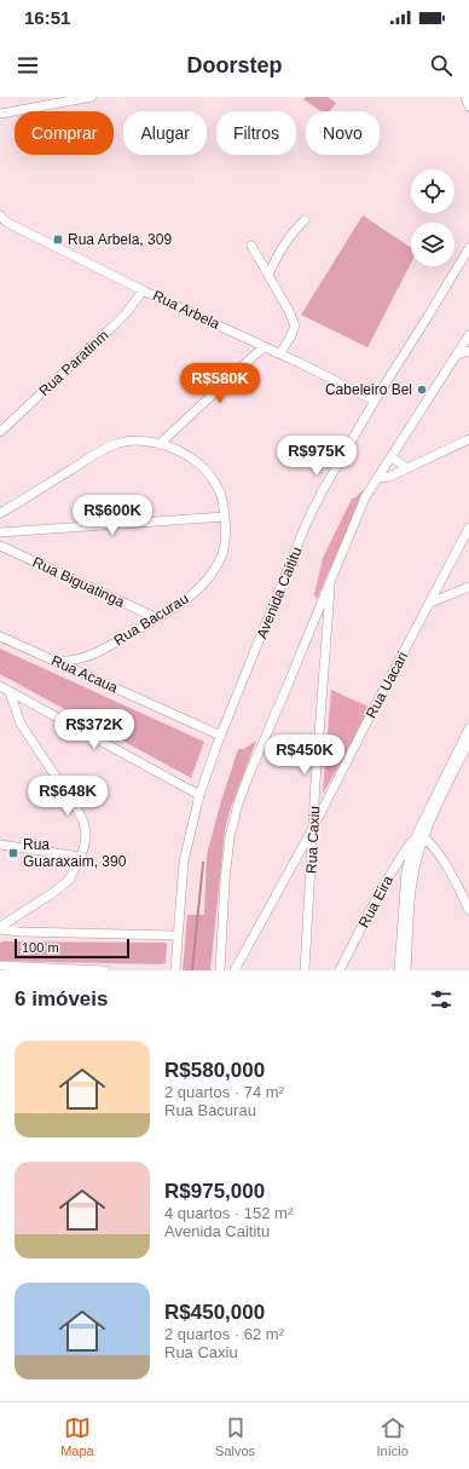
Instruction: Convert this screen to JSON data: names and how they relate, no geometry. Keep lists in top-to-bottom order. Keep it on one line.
{"streets":{"street":["Rua Arbela","Rua Paratinm","Rua Biguatinga","Avenida Caititu","Rua Bacurau","Rua Acaua","Rua Uacari","Rua Caxiu","Rua Eira"]},"crossings":[["Rua Arbela","Rua Paratinm"],["Rua Arbela","Avenida Caititu"],["Rua Biguatinga","Rua Bacurau"],["Avenida Caititu","Rua Acaua"],["Rua Bacurau","Rua Acaua"],["Rua Uacari","Rua Caxiu"]],"places":{"transit":["Rua Arbela, 309","Rua Guaraxaim, 390"],"other":["Cabeleiro Bel"]},"scale_bar":"100 m","page":{"status":"16:51","header":"Doorstep","chip":["Comprar","Alugar","Filtros","Novo"],"price":["R$580K","R$975K","R$600K","R$372K","R$450K","R$648K"],"scale":"100 m","heading":"6 imóveis","list":[{"name":"R$580,000","note":"2 quartos · 74 m² · Rua Bacurau"},{"name":"R$975,000","note":"4 quartos · 152 m² · Avenida Caititu"},{"name":"R$450,000","note":"2 quartos · 62 m² · Rua Caxiu"}],"tabs":["Mapa","Salvos","Início"]}}
